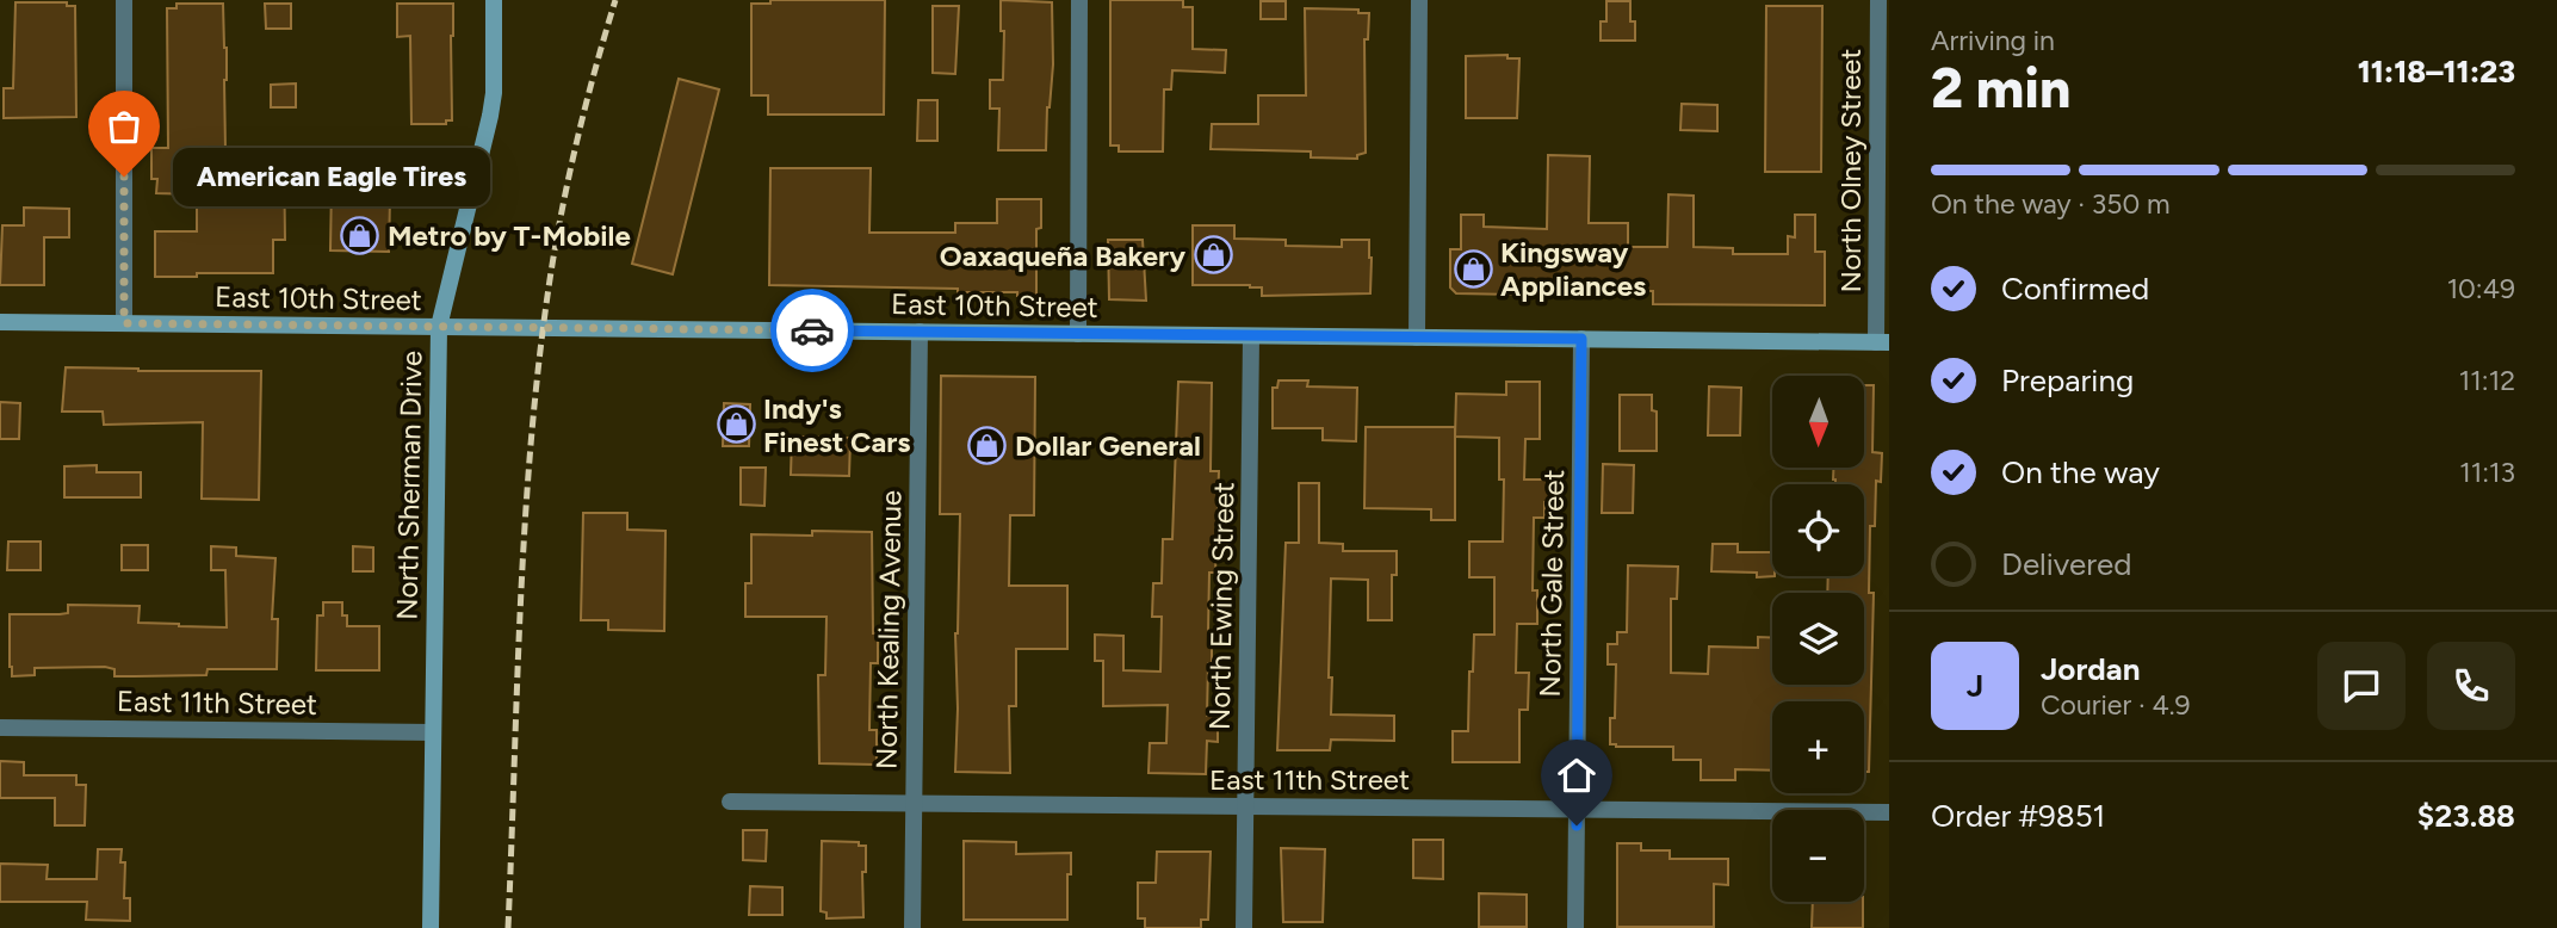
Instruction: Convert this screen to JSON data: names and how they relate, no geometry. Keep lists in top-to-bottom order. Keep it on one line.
{"streets":{"main road":["East 10th Street","North Sherman Drive"],"street":["North Olney Street","North Gale Street","North Ewing Street","North Kealing Avenue","East 11th Street"]},"crossings":[["North Olney Street","East 10th Street"],["East 10th Street","North Sherman Drive"],["East 10th Street","North Gale Street"],["East 10th Street","North Ewing Street"],["East 10th Street","North Kealing Avenue"],["North Sherman Drive","East 11th Street"],["North Gale Street","East 11th Street"],["North Ewing Street","East 11th Street"],["North Kealing Avenue","East 11th Street"]],"places":{"other":["American Eagle Tires"],"shop":["Metro by T-Mobile","Oaxaqueña Bakery","Kingsway Appliances","Indy's Finest Cars","Dollar General"]},"north":"bottom","page":{"heading":["2 min","Arriving in","11:18–11:23"],"panel":["Jordan","Courier · 4.9","Order #9851","$23.88"],"bar":"On the way · 350 m","bubble":"American Eagle Tires","list":[["Confirmed","10:49"],["Preparing","11:12"],["On the way","11:13"],"Delivered"],"map_buttons":["+","−"],"round":"J"}}
